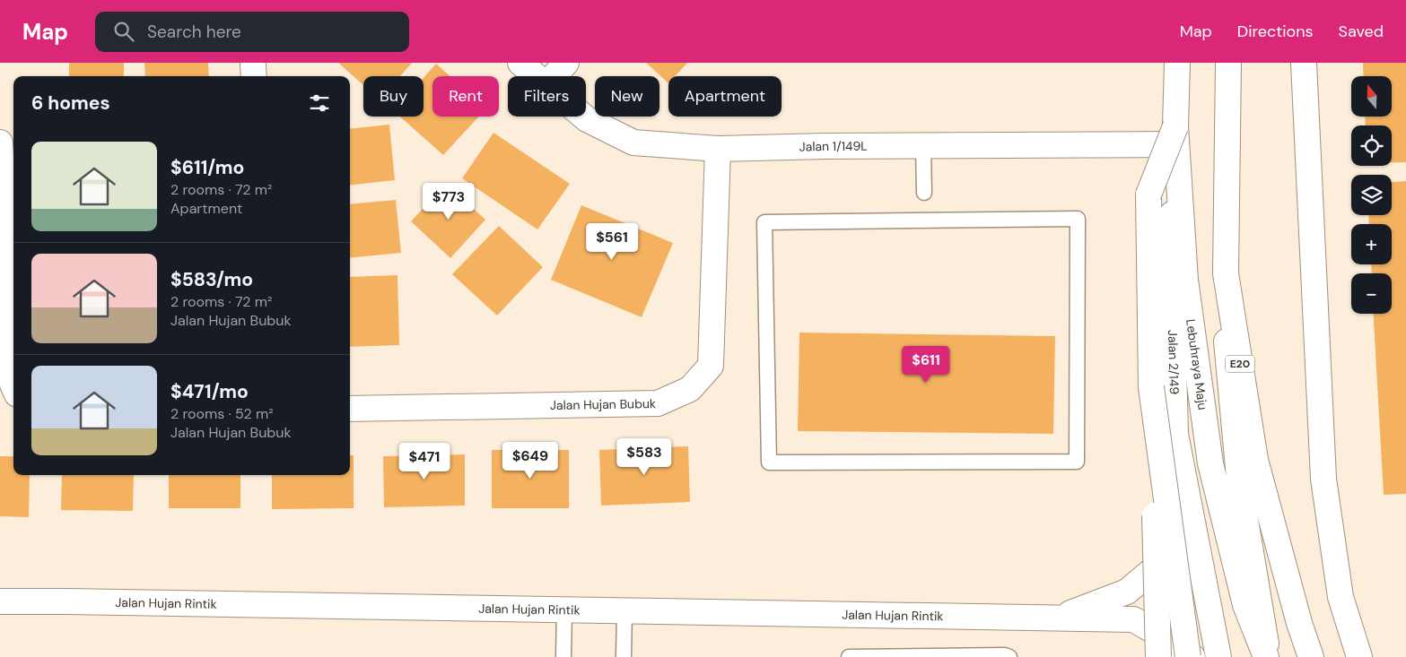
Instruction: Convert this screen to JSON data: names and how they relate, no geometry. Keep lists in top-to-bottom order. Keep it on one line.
{"streets":{"main road":["Jalan 1/149L","Jalan 2/149","Lebuhraya Maju","E20","Jalan Hujan Bubuk","Jalan Hujan Rintik"]},"crossings":[["Jalan 1/149L","Jalan 2/149"],["Jalan 1/149L","Lebuhraya Maju"],["Jalan 1/149L","Jalan Hujan Bubuk"],["Jalan 2/149","Lebuhraya Maju"],["Jalan 2/149","Jalan Hujan Rintik"]],"north":"top","page":{"header":"Map","search":"Search here","nav":["Map","Directions","Saved"],"map_buttons":["+","−"],"chip":["Buy","Rent","Filters","New","Apartment"],"heading":"6 homes","list":[{"name":"$611/mo","note":"2 rooms · 72 m² · Apartment"},{"name":"$583/mo","note":"2 rooms · 72 m² · Jalan Hujan Bubuk"},{"name":"$471/mo","note":"2 rooms · 52 m² · Jalan Hujan Bubuk"}],"price":["$773","$561","$611","$583","$649","$471"]}}
